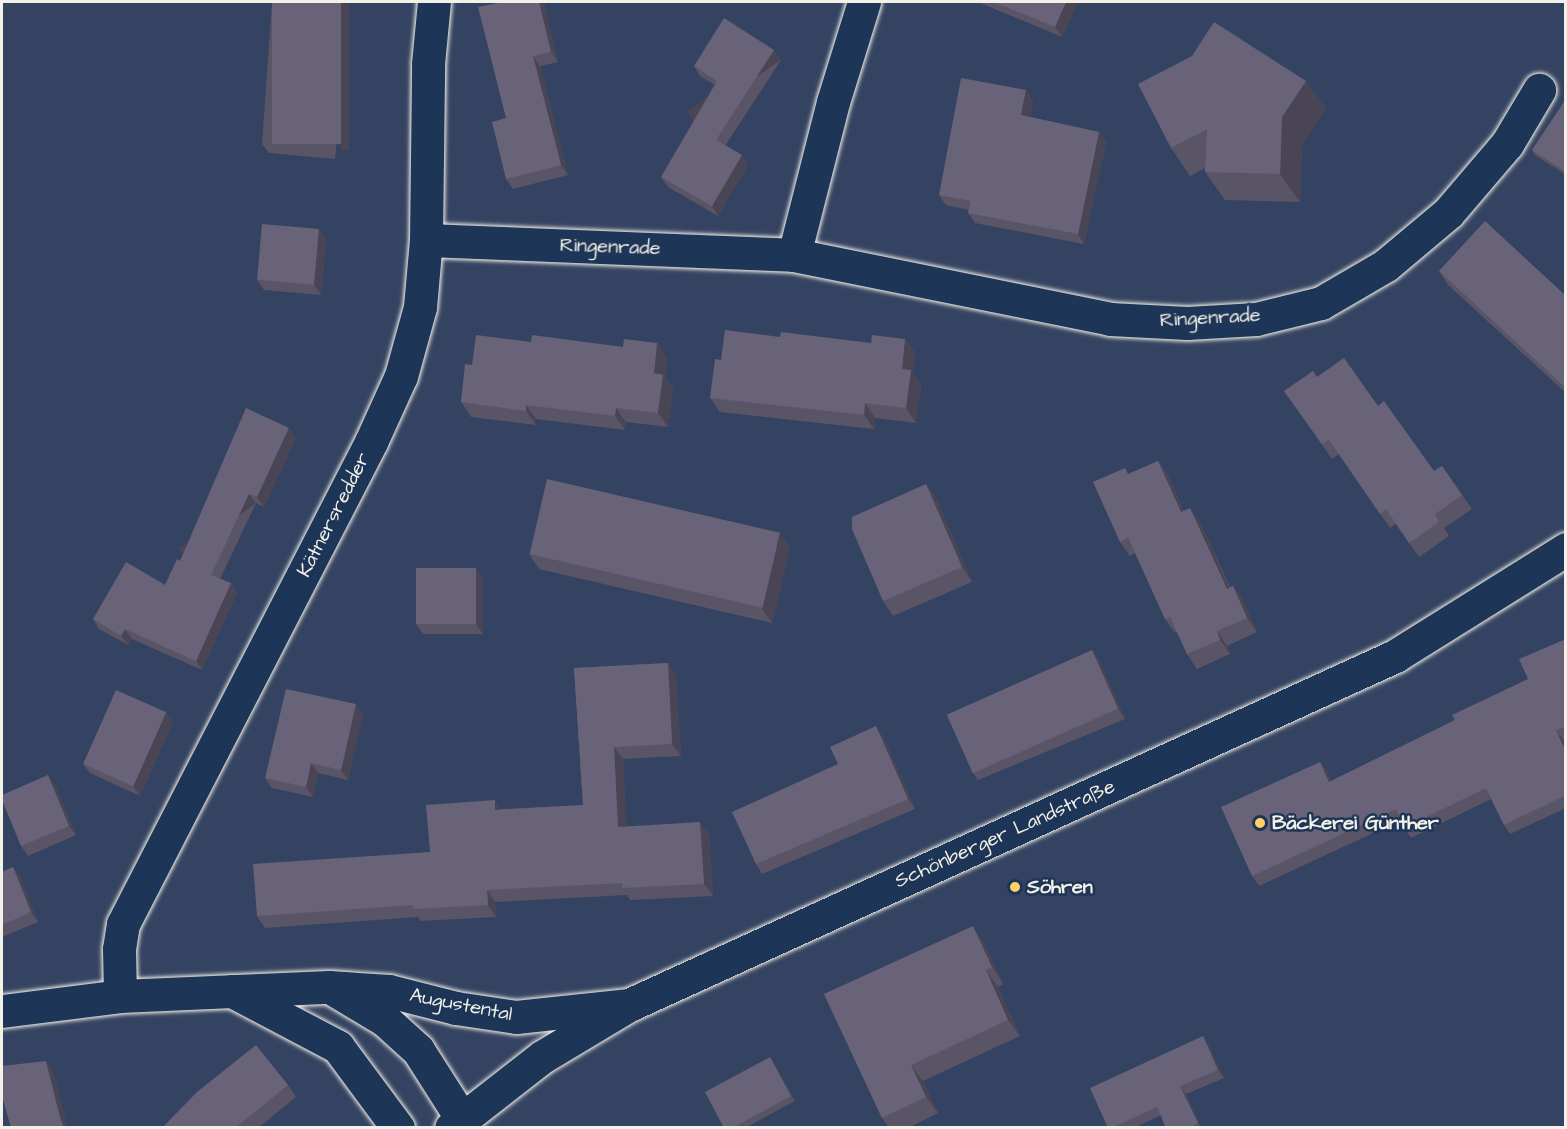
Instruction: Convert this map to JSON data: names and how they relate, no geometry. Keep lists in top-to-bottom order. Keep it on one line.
{"streets":{"street":["Ringenrade","Kätnersredder","Schönberger Landstraße","Augustental"]},"crossings":[["Ringenrade","Kätnersredder"],["Kätnersredder","Augustental"],["Schönberger Landstraße","Augustental"]],"places":["Bäckerei Günther","Söhren"]}
